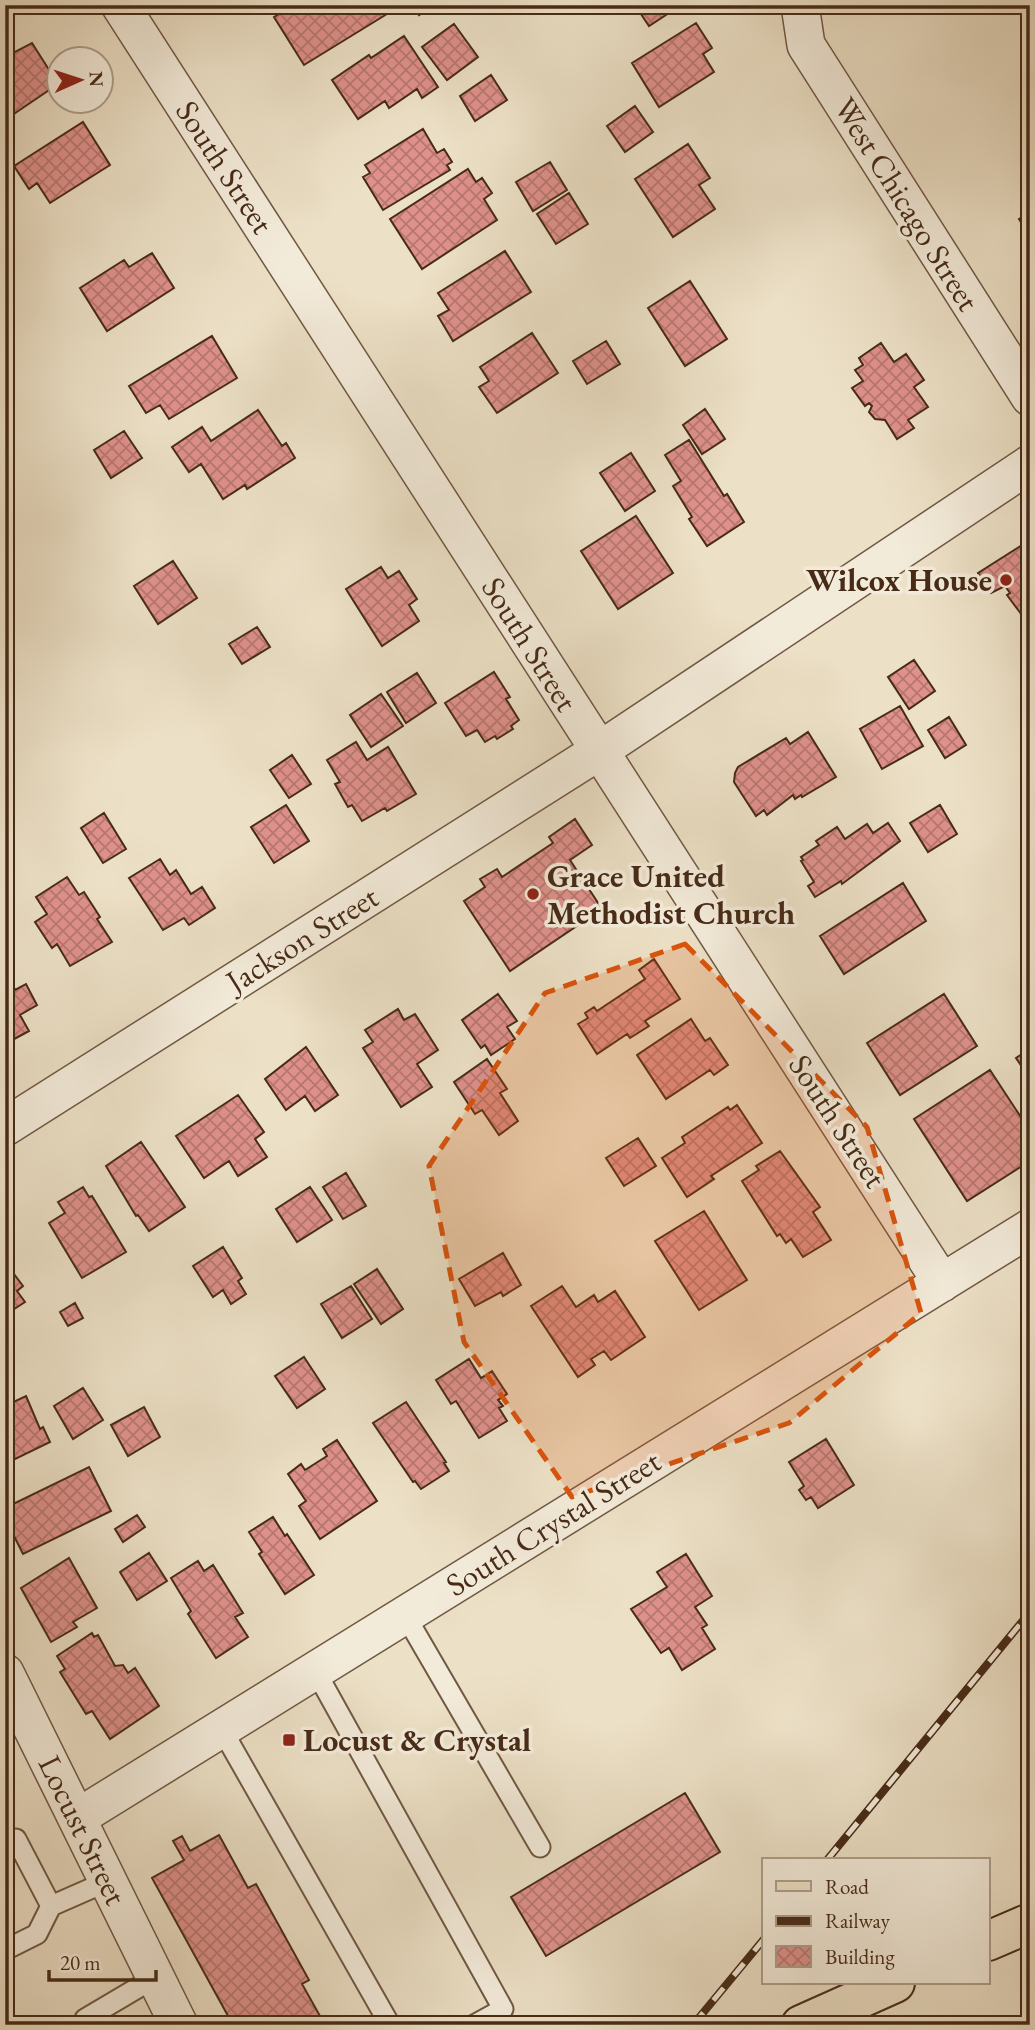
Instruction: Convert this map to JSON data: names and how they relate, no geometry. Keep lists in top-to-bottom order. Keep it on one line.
{"streets":{"street":["South Street","West Chicago Street","Jackson Street","South Crystal Street","Locust Street"]},"crossings":[["South Street","Jackson Street"],["South Street","South Crystal Street"],["South Crystal Street","Locust Street"]],"places":{"other":["Wilcox House","Grace United Methodist Church"],"transit":["Locust & Crystal"]},"legend":["Road","Railway","Building"],"scale_bar":"20 m","north":"right"}
